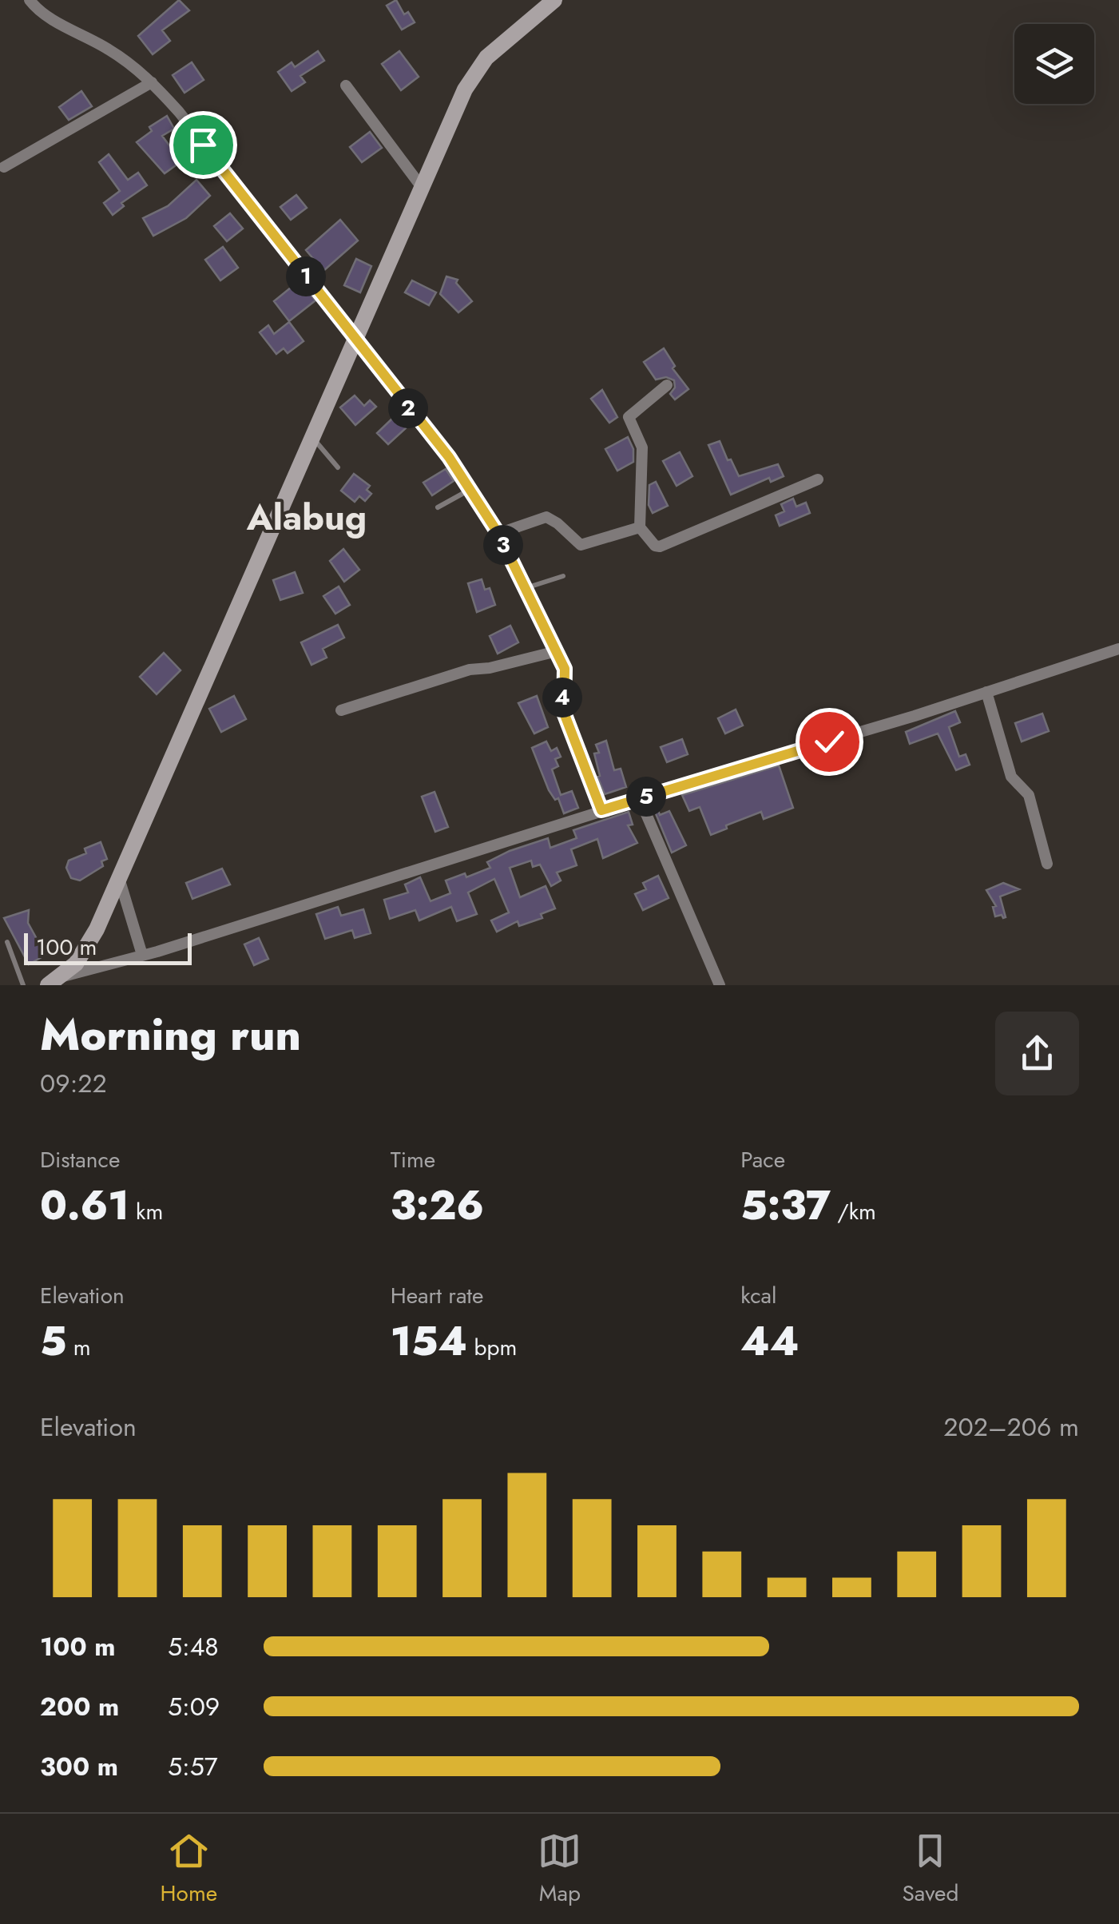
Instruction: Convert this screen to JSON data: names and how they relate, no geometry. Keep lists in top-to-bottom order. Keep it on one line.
{"districts":["Alabug"],"scale_bar":"100 m","page":{"pins":["1","2","3","4","5"],"scale":"100 m","heading":["Morning run","09:22"],"stats":[["Distance","0.61 km"],["Time","3:26"],["Pace","5:37 /km"],["Elevation","5 m"],["Heart rate","154 bpm"],["kcal","44"]],"chart":["Elevation","202–206 m"],"list":[{"name":"100 m","note":"5:48"},{"name":"200 m","note":"5:09"},{"name":"300 m","note":"5:57"}],"tabs":["Home","Map","Saved"]}}
